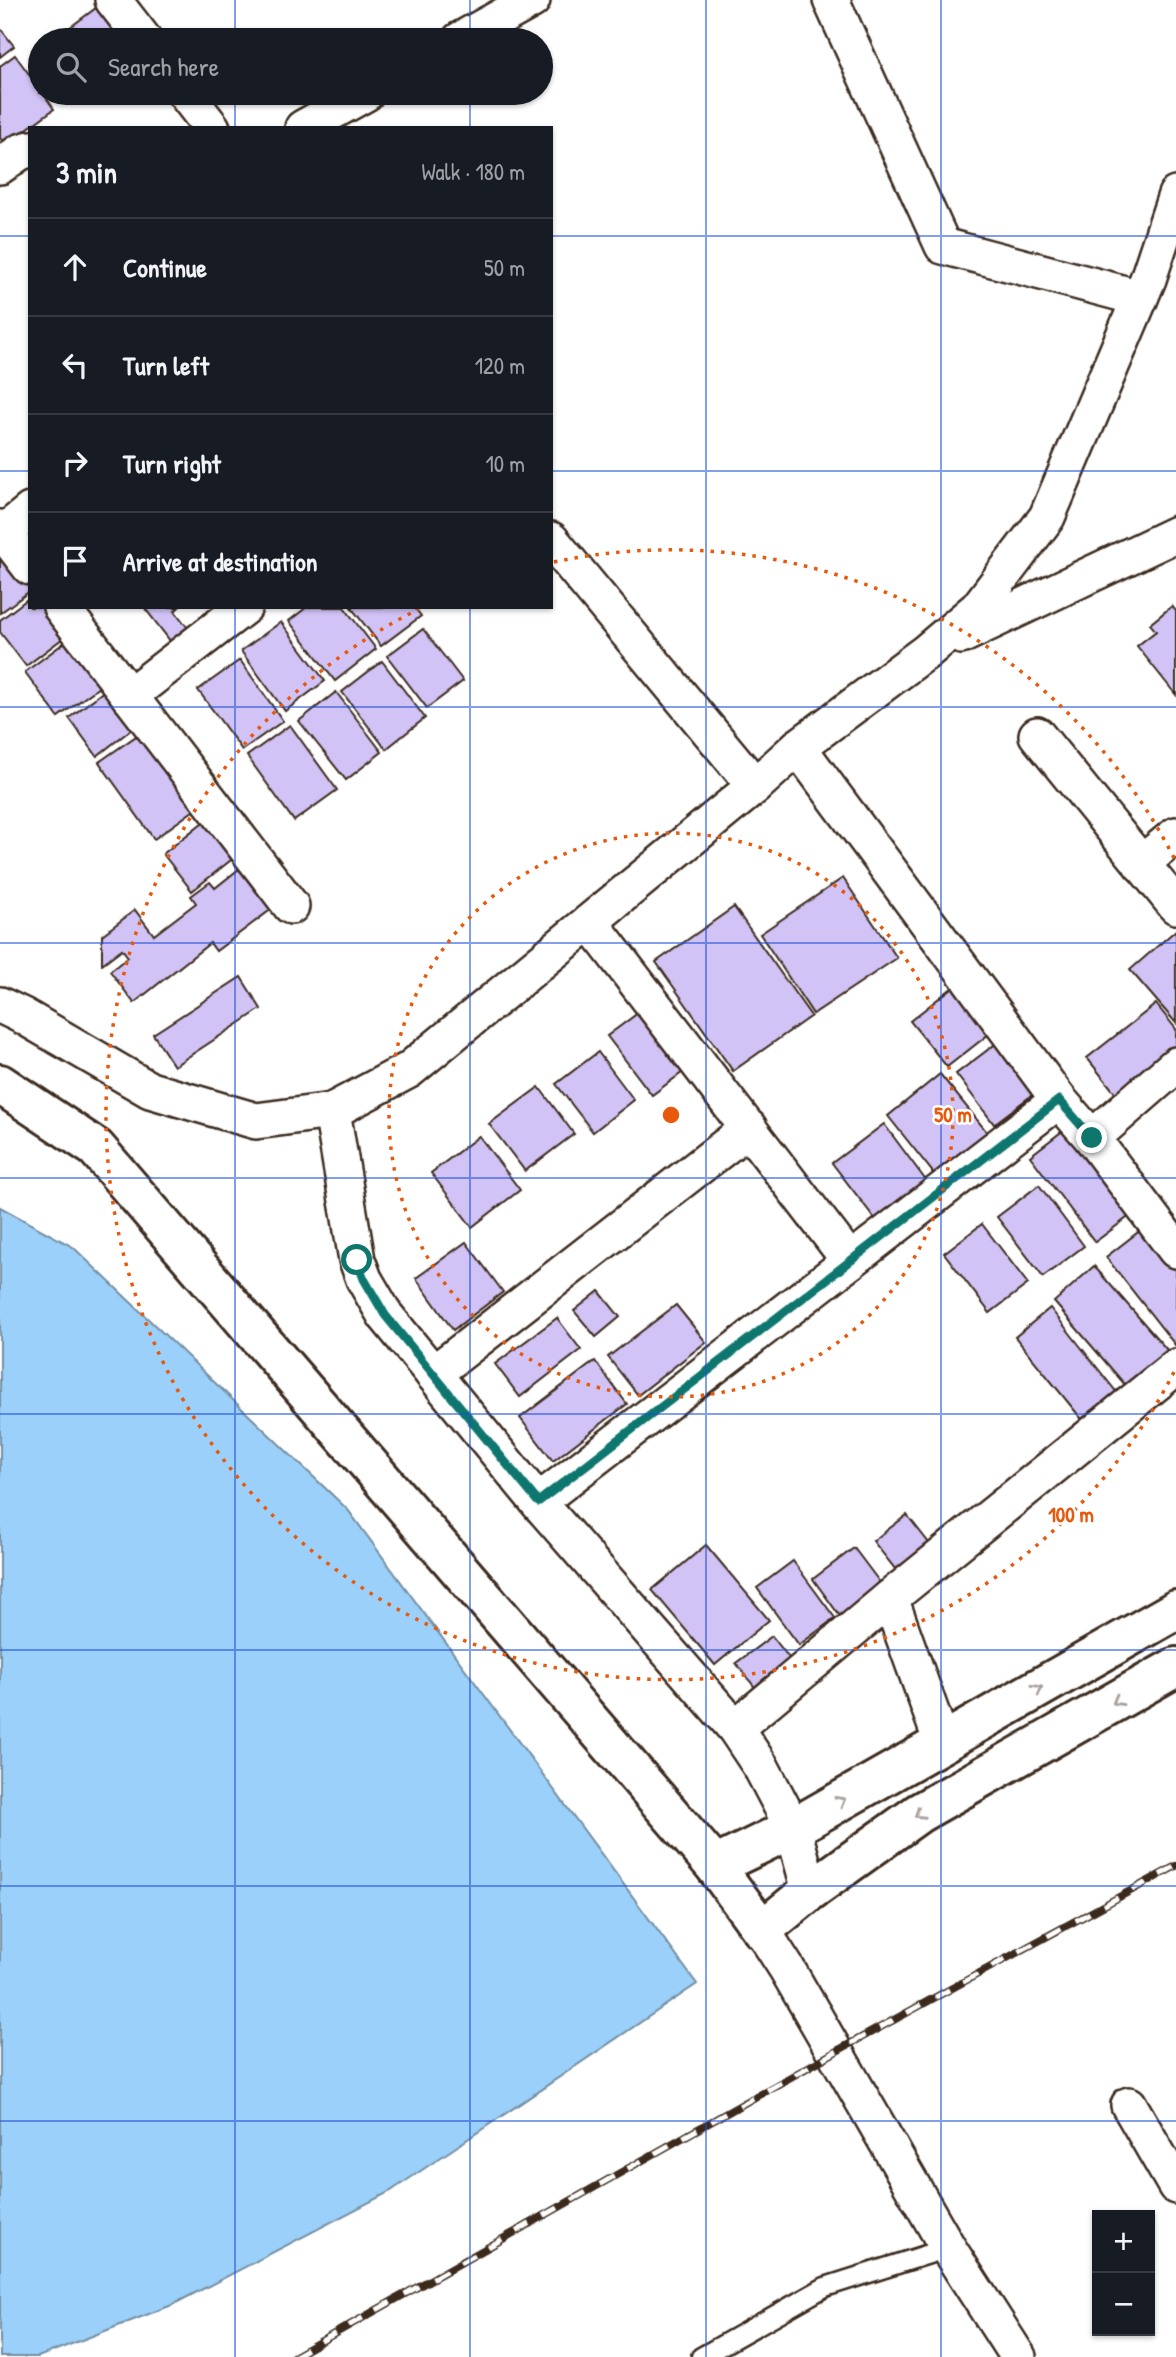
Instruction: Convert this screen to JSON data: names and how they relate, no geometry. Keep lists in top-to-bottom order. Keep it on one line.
{"page":{"search":"Search here","heading":["3 min","Walk · 180 m"],"list":[["Continue","50 m"],["Turn left","120 m"],["Turn right","10 m"],"Arrive at destination"],"map_buttons":["+","−"]},"rings":["50 m","100 m"]}
